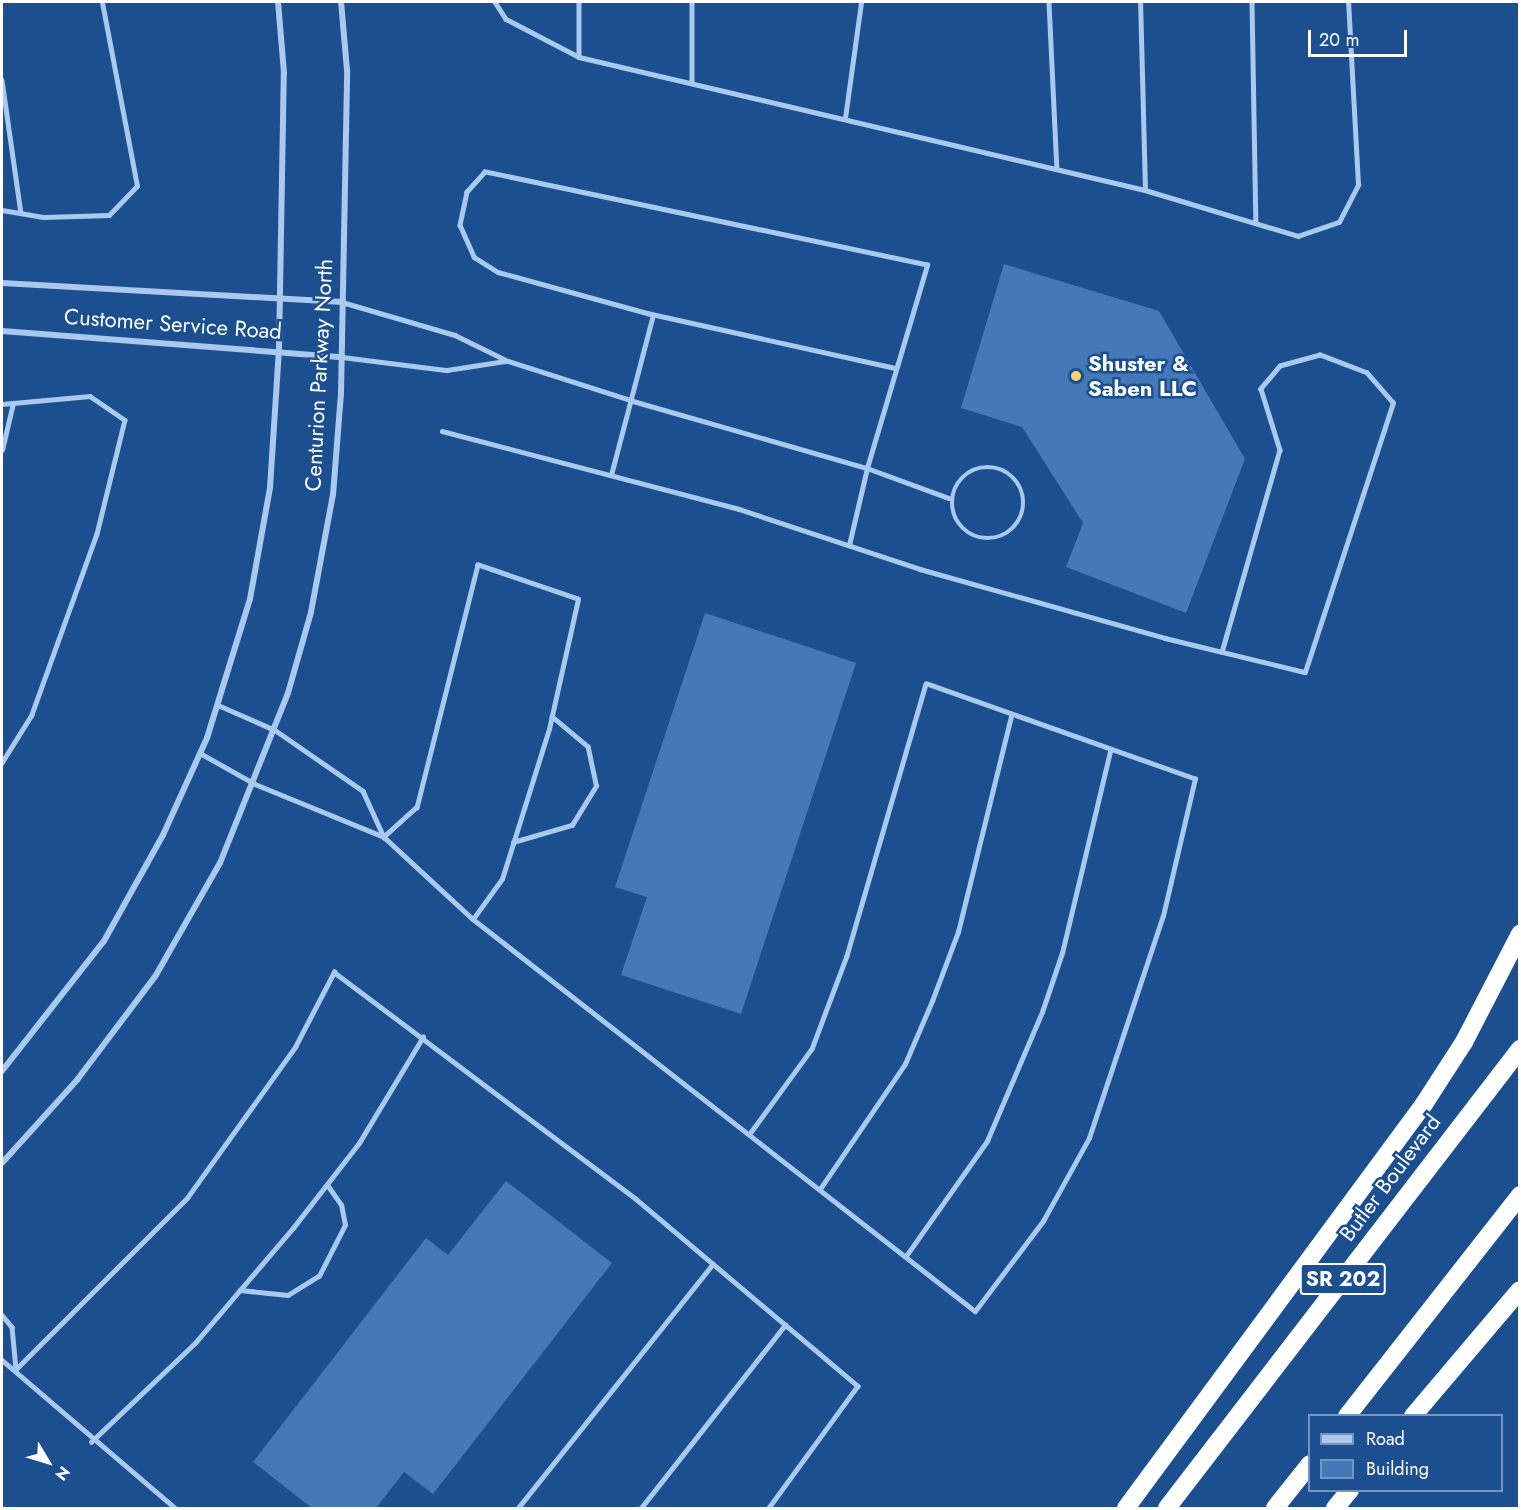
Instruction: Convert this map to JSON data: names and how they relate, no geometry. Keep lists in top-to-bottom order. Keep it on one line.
{"streets":{"highway":["Butler Boulevard","SR 202"],"street":["Customer Service Road","Centurion Parkway North"]},"crossings":[["Customer Service Road","Centurion Parkway North"]],"places":["Shuster & Saben LLC"],"legend":["Road","Building"],"scale_bar":"20 m","north":"bottom right"}
